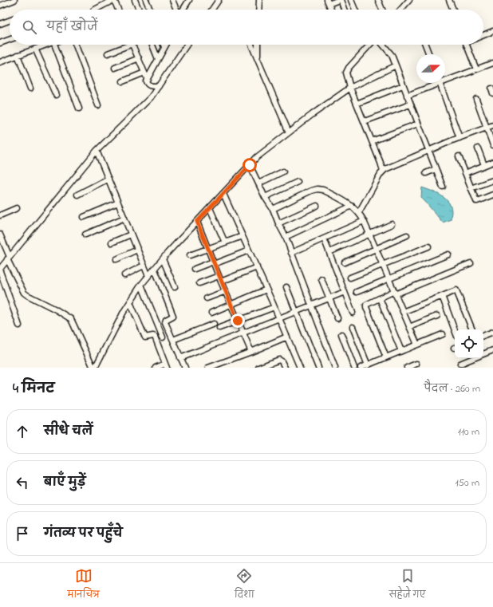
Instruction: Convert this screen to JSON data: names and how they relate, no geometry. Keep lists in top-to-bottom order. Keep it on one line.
{"north":"right","page":{"search":"यहाँ खोजें","heading":["4 मिनट","पैदल · 260 m"],"list":[["सीधे चलें","110 m"],["बाएँ मुड़ें","150 m"],"गंतव्य पर पहुँचे"],"nav":["मानचित्र","दिशा","सहेजे गए"]}}
